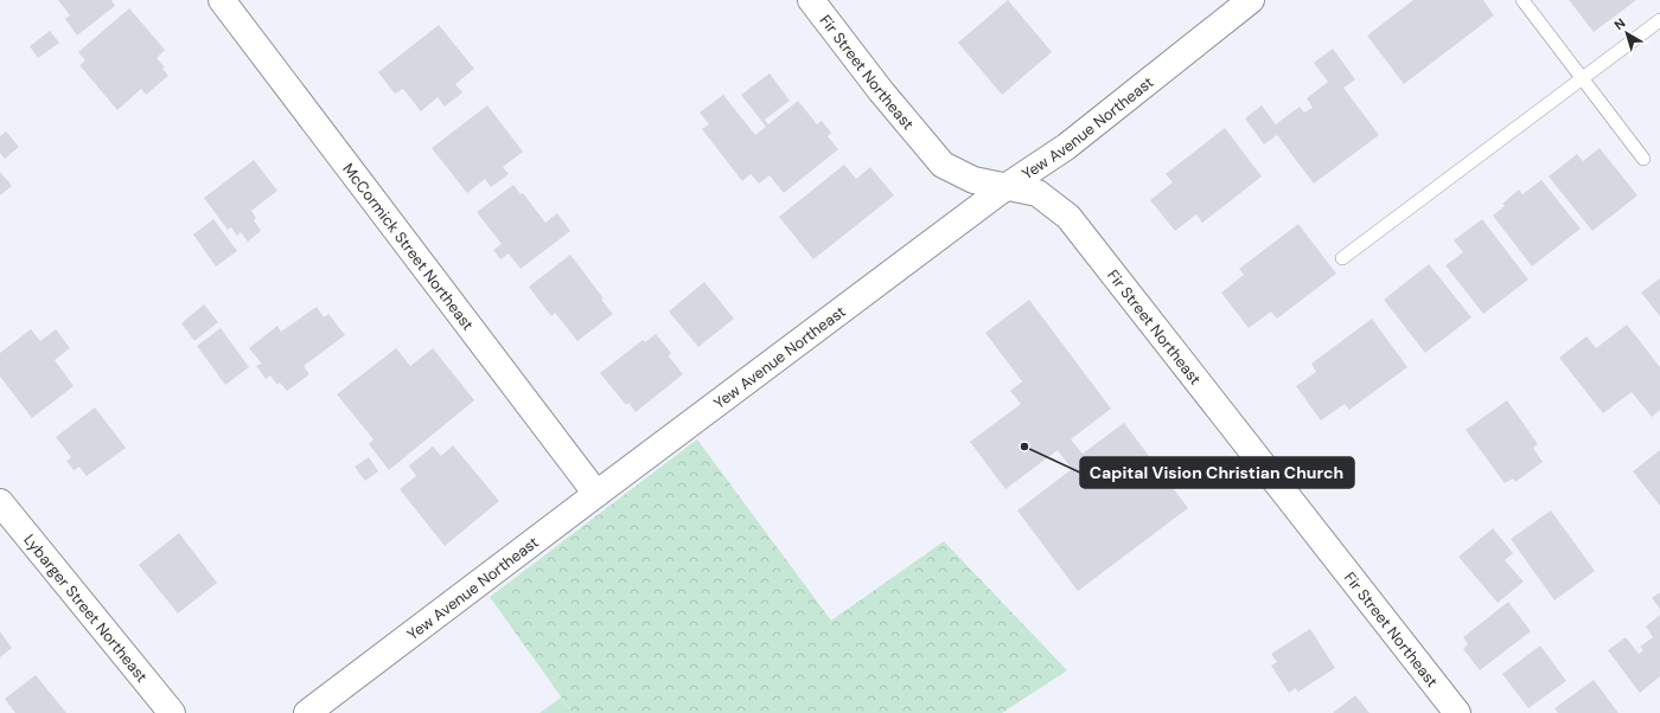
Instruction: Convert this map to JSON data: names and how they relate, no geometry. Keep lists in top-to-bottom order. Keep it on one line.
{"streets":{"street":["Fir Street Northeast","Yew Avenue Northeast","McCormick Street Northeast","Lybarger Street Northeast"]},"crossings":[["Fir Street Northeast","Yew Avenue Northeast"],["Yew Avenue Northeast","McCormick Street Northeast"]],"places":["Capital Vision Christian Church"],"north":"top left"}
